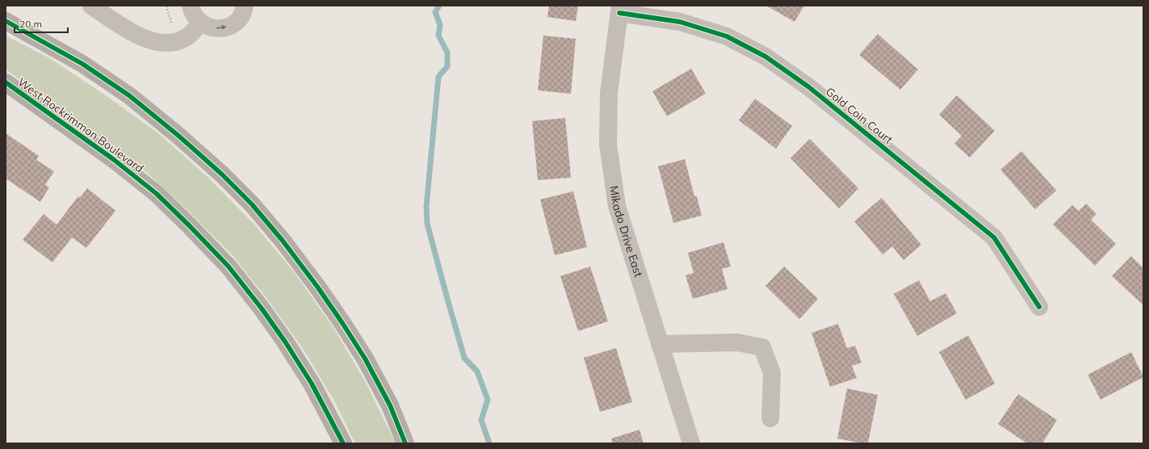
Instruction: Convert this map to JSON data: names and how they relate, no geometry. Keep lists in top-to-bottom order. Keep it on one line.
{"streets":{"main road":["West Rockrimmon Boulevard"],"street":["Gold Coin Court","Mikado Drive East"]},"crossings":[["Gold Coin Court","Mikado Drive East"]],"scale_bar":"20 m"}
